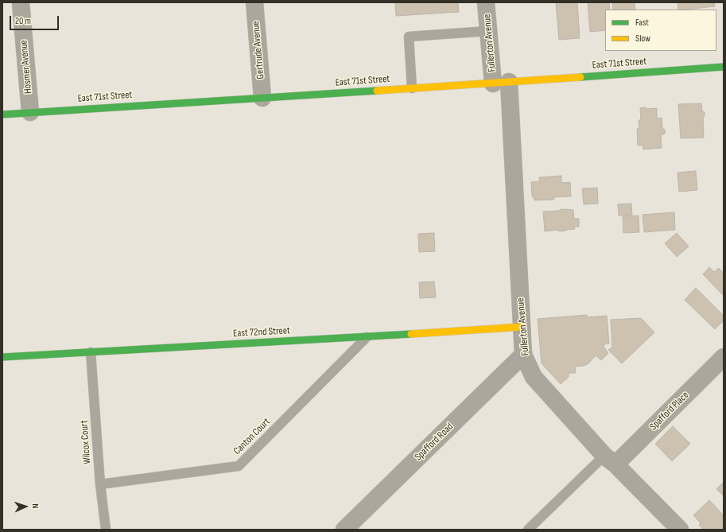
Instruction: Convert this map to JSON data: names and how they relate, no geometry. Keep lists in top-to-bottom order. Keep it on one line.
{"streets":{"main road":["East 71st Street","East 72nd Street"],"street":["Fullerton Avenue","Gertrude Avenue","Hosmer Avenue","Spafford Place","Spafford Road"],"lane":["Canton Court","Wilcox Court"]},"crossings":[["Fullerton Avenue","East 71st Street"],["Fullerton Avenue","East 72nd Street"],["Fullerton Avenue","Spafford Place"],["Fullerton Avenue","Spafford Road"],["Gertrude Avenue","East 71st Street"],["East 71st Street","Hosmer Avenue"],["East 72nd Street","Canton Court"],["East 72nd Street","Wilcox Court"],["Canton Court","Wilcox Court"]],"legend":["Fast","Slow"],"scale_bar":"20 m","north":"right"}
